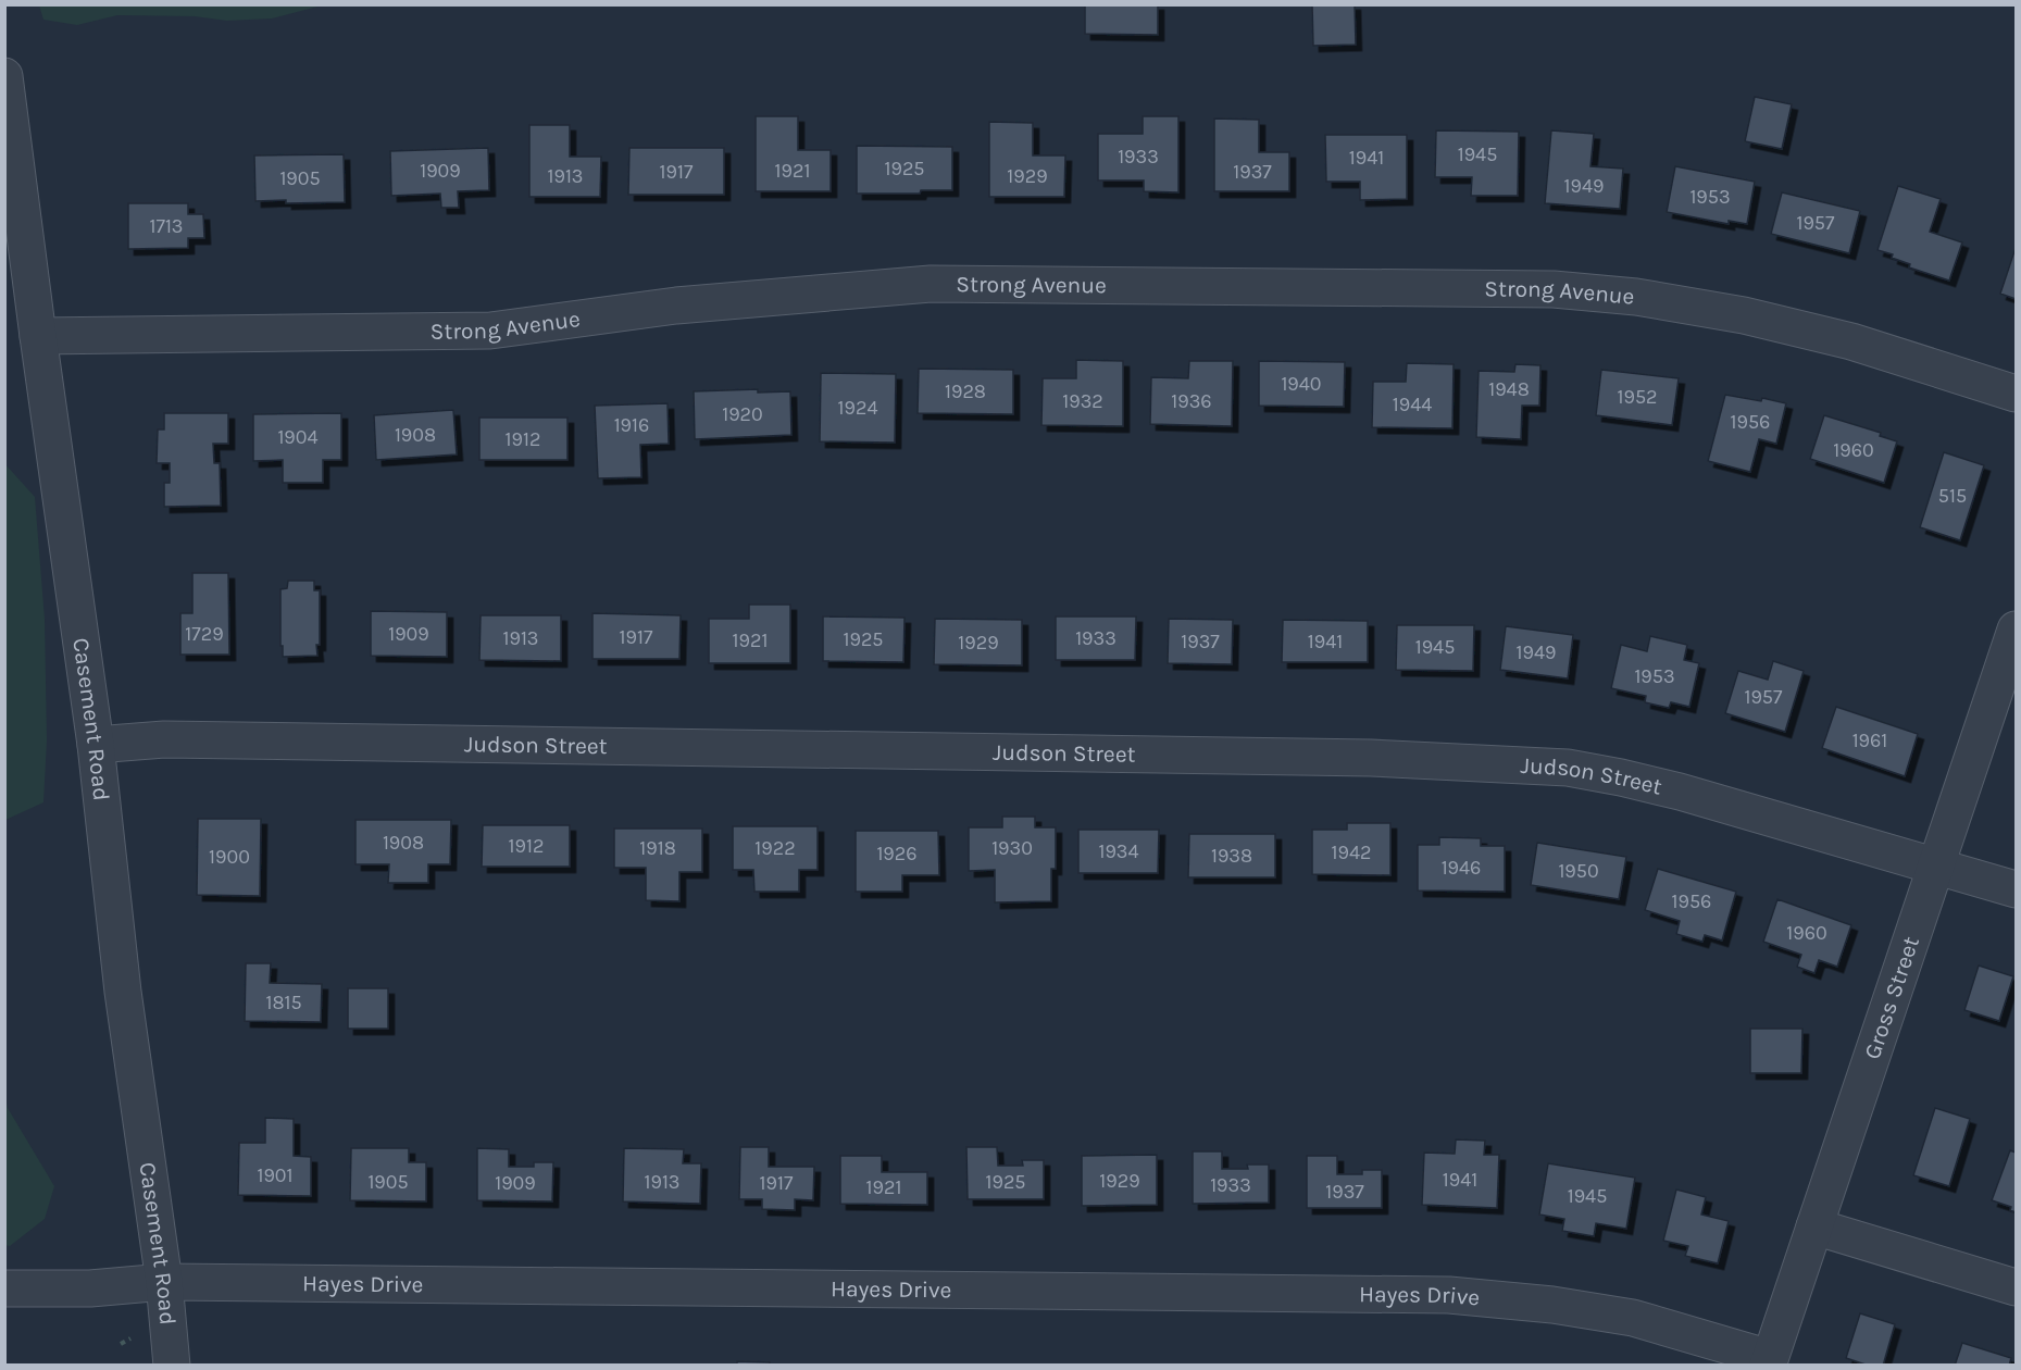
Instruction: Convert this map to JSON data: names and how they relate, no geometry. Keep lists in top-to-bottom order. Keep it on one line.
{"streets":{"street":["Strong Avenue","Casement Road","Judson Street","Gross Street","Hayes Drive"]},"crossings":[["Strong Avenue","Casement Road"],["Casement Road","Judson Street"],["Casement Road","Hayes Drive"],["Judson Street","Gross Street"],["Gross Street","Hayes Drive"]],"house_numbers":["1945","1933","1941","1925","1909","1921","1917","1937","1913","1929","1905","1949","1953","1957","1713","1940","1948","1928","1952","1932","1936","1944","1924","1920","1956","1916","1908","1904","1912","1960","515","1729","1909","1917","1913","1933","1925","1921","1937","1941","1929","1945","1949","1953","1957","1961","1908","1912","1918","1922","1930","1934","1942","1926","1938","1900","1946","1950","1956","1960","1815","1901","1941","1929","1905","1913","1925","1909","1917","1933","1921","1937","1945"]}
